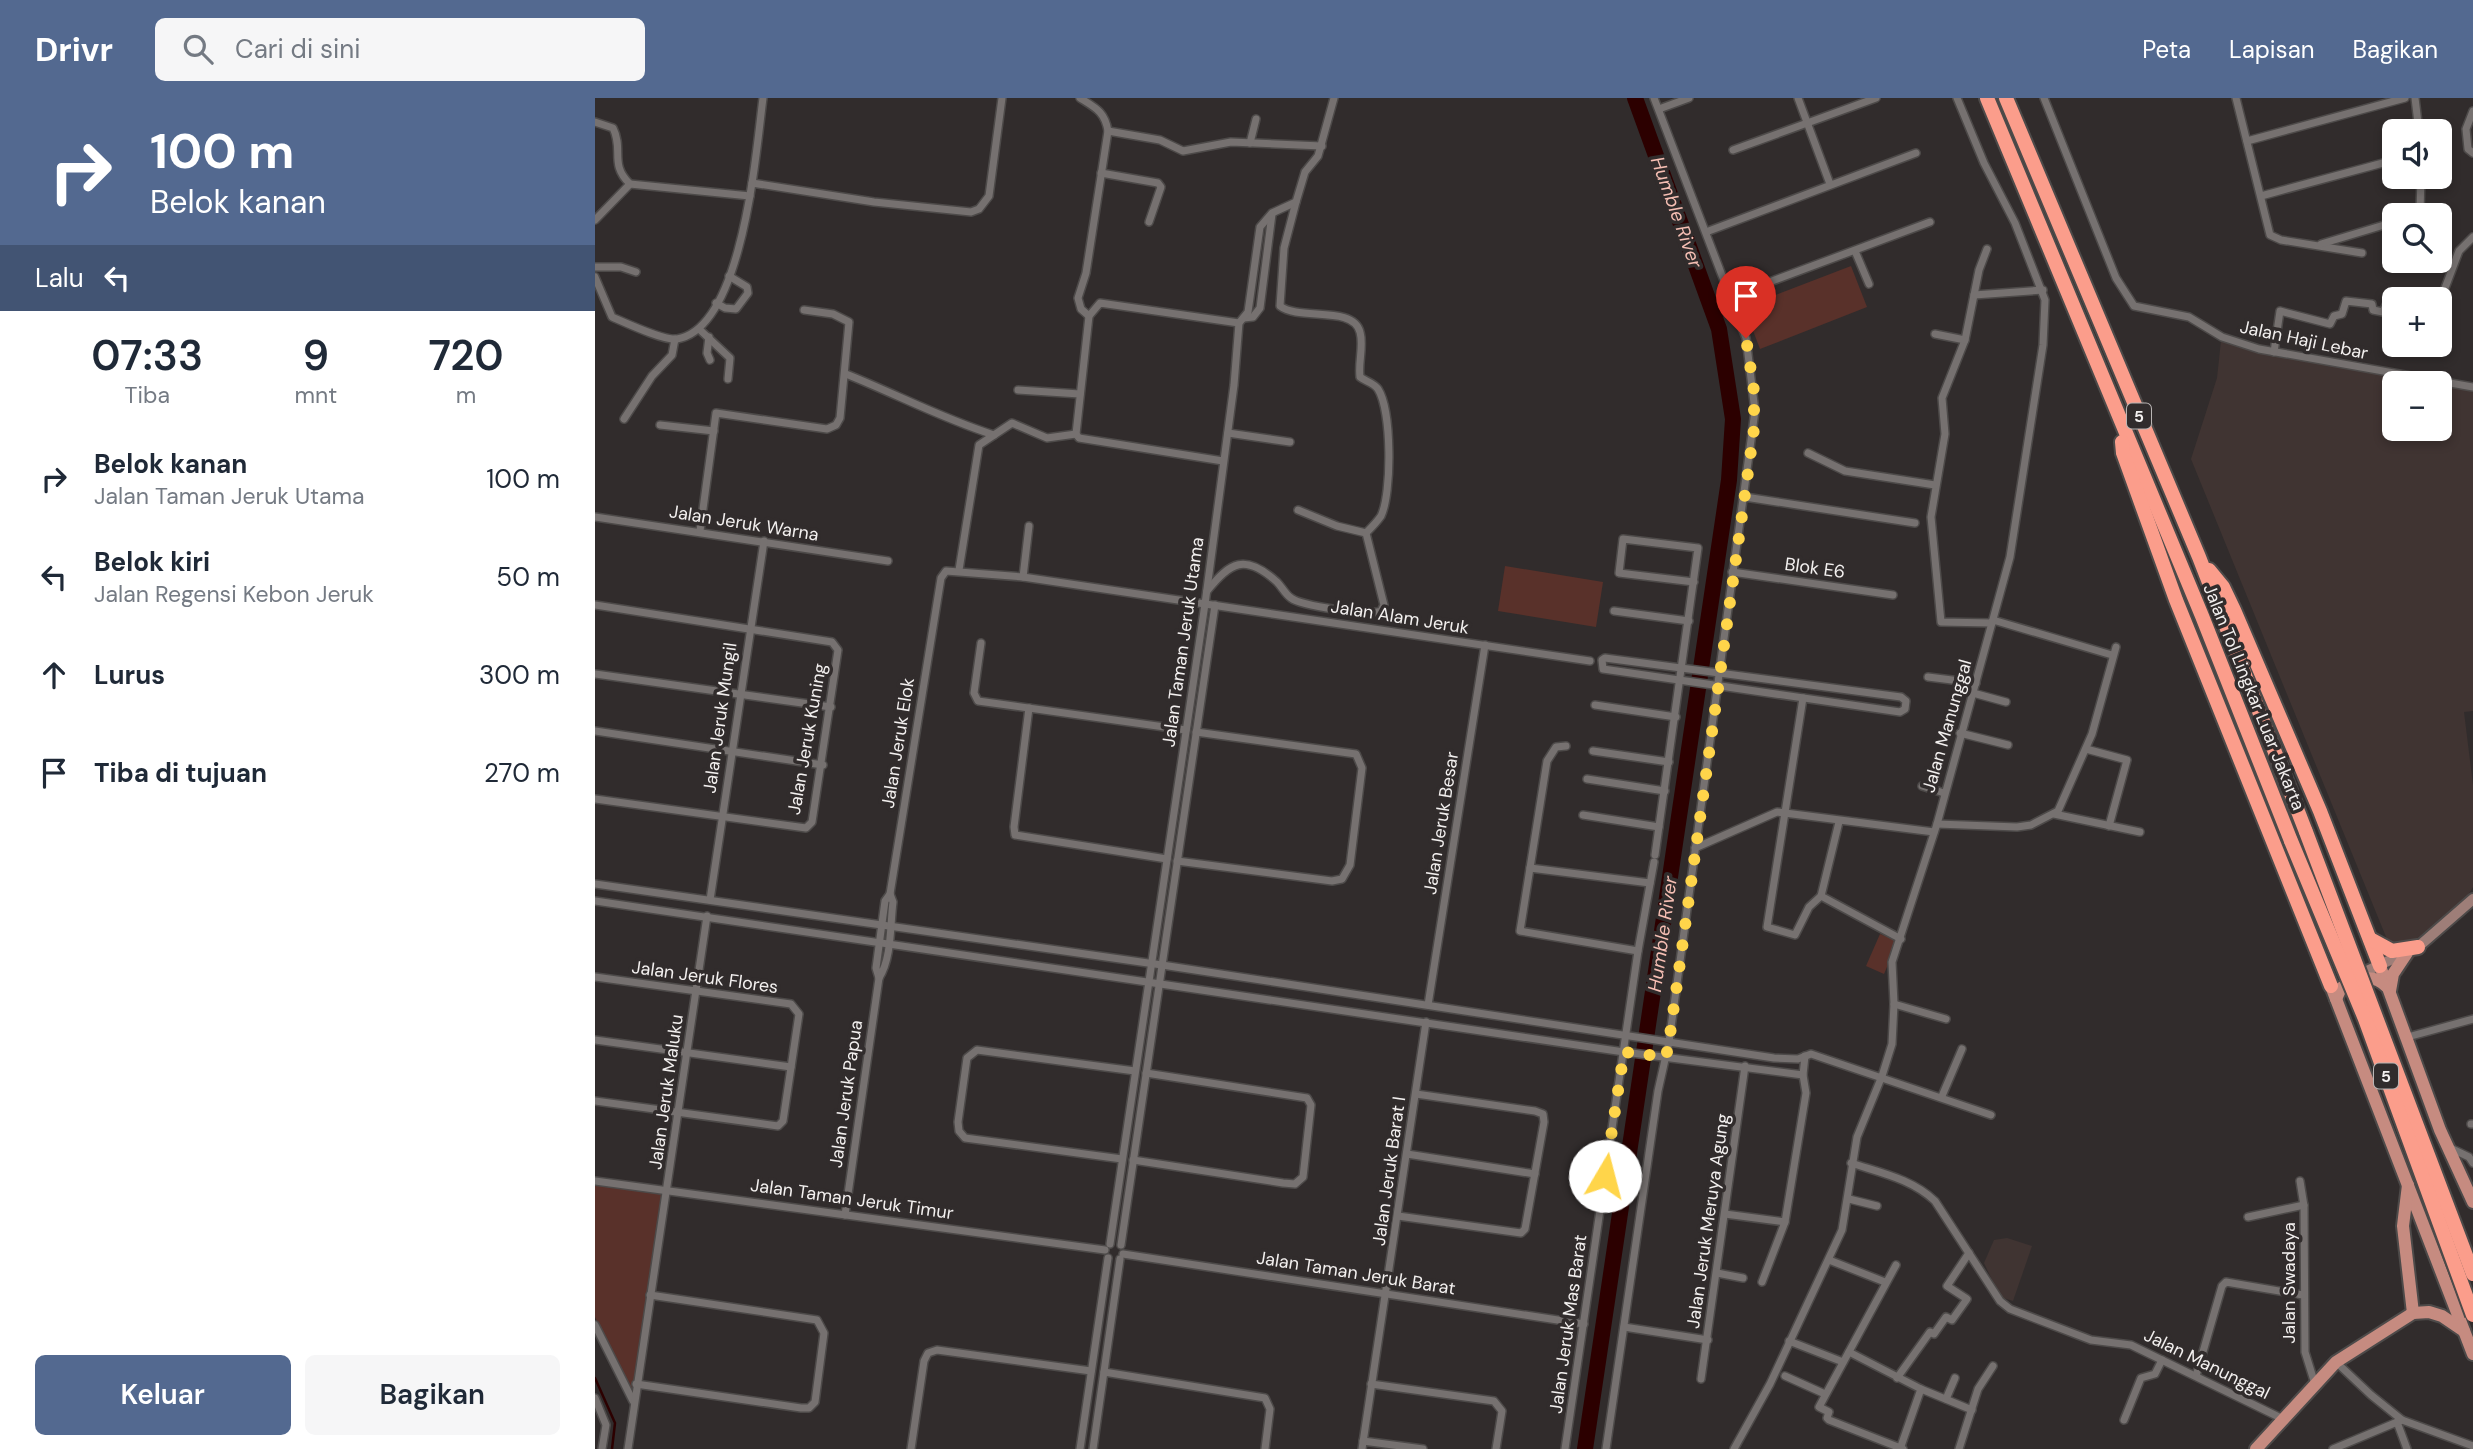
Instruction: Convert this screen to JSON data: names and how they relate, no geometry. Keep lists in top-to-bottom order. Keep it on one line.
{"streets":{"highway":["5","Jalan Tol Lingkar Luar Jakarta"],"street":["Jalan Haji Lebar","Jalan Jeruk Warna","Blok E6","Jalan Alam Jeruk","Jalan Taman Jeruk Utama","Jalan Jeruk Mungil","Jalan Manunggal","Jalan Jeruk Kuning","Jalan Jeruk Elok","Jalan Jeruk Besar","Jalan Jeruk Flores","Jalan Jeruk Maluku","Jalan Jeruk Papua","Jalan Jeruk Barat I","Jalan Taman Jeruk Timur","Jalan Jeruk Meruya Agung","Jalan Taman Jeruk Barat","Jalan Swadaya","Jalan Jeruk Mas Barat"]},"crossings":[["Jalan Jeruk Warna","Jalan Jeruk Mungil"],["Jalan Alam Jeruk","Jalan Taman Jeruk Utama"],["Jalan Alam Jeruk","Jalan Jeruk Besar"],["Jalan Taman Jeruk Utama","Jalan Taman Jeruk Timur"],["Jalan Jeruk Mungil","Jalan Jeruk Kuning"],["Jalan Jeruk Elok","Jalan Jeruk Papua"],["Jalan Jeruk Flores","Jalan Jeruk Maluku"],["Jalan Jeruk Maluku","Jalan Taman Jeruk Timur"],["Jalan Jeruk Papua","Jalan Taman Jeruk Timur"],["Jalan Jeruk Barat I","Jalan Taman Jeruk Barat"],["Jalan Taman Jeruk Barat","Jalan Jeruk Mas Barat"]],"water":["Humble River"],"page":{"header":"Drivr","search":"Cari di sini","nav":["Peta","Lapisan","Bagikan"],"turn":["100 m","Belok kanan"],"map_buttons":["+","−"],"then":"Lalu","eta":["07:33","Tiba","9","mnt","720","m"],"list":[{"name":"Belok kanan","note":"Jalan Taman Jeruk Utama","value":"100 m"},{"name":"Belok kiri","note":"Jalan Regensi Kebon Jeruk","value":"50 m"},{"name":"Lurus","value":"300 m"},{"name":"Tiba di tujuan","value":"270 m"}],"buttons":["Keluar","Bagikan"]}}
